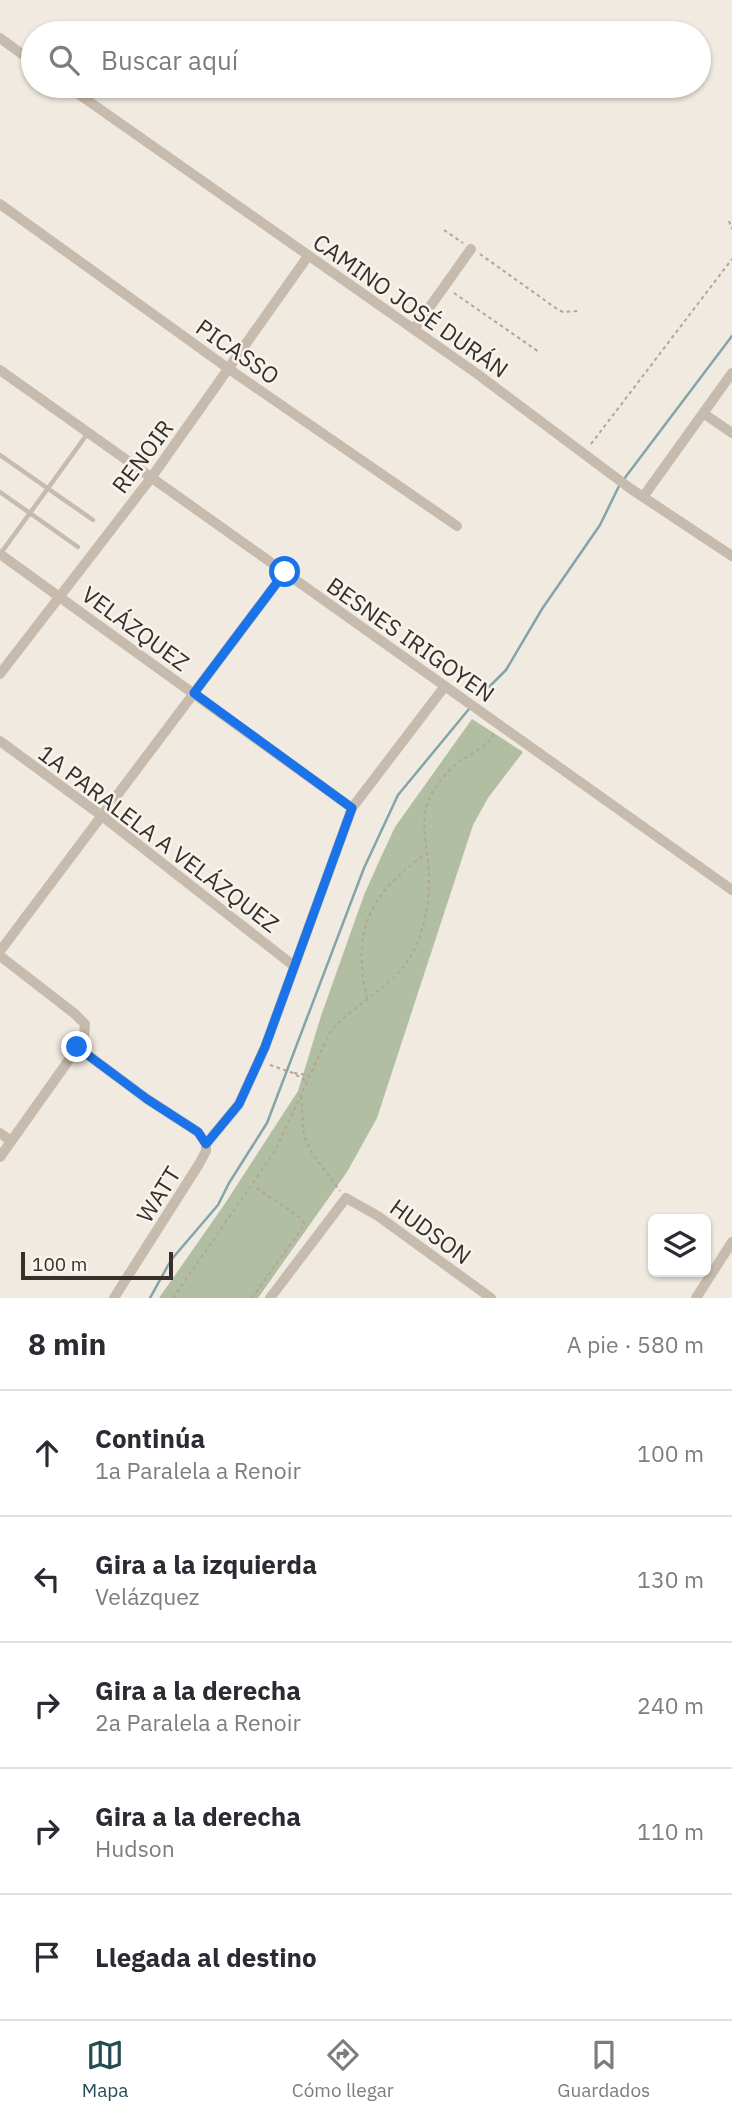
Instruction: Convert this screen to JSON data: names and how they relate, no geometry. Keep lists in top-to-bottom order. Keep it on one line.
{"streets":{"street":["CAMINO JOSÉ DURÁN","PICASSO","RENOIR","VELÁZQUEZ","BESNES IRIGOYEN","1A PARALELA A VELÁZQUEZ","WATT","HUDSON"]},"crossings":[["CAMINO JOSÉ DURÁN","RENOIR"],["PICASSO","RENOIR"],["RENOIR","VELÁZQUEZ"],["RENOIR","BESNES IRIGOYEN"],["VELÁZQUEZ","WATT"],["BESNES IRIGOYEN","WATT"],["1A PARALELA A VELÁZQUEZ","WATT"]],"scale_bar":"100 m","page":{"search":"Buscar aquí","scale":"100 m","heading":["8 min","A pie · 580 m"],"list":[["Continúa","1a Paralela a Renoir","100 m"],["Gira a la izquierda","Velázquez","130 m"],["Gira a la derecha","2a Paralela a Renoir","240 m"],["Gira a la derecha","Hudson","110 m"],"Llegada al destino"],"nav":["Mapa","Cómo llegar","Guardados"]}}
